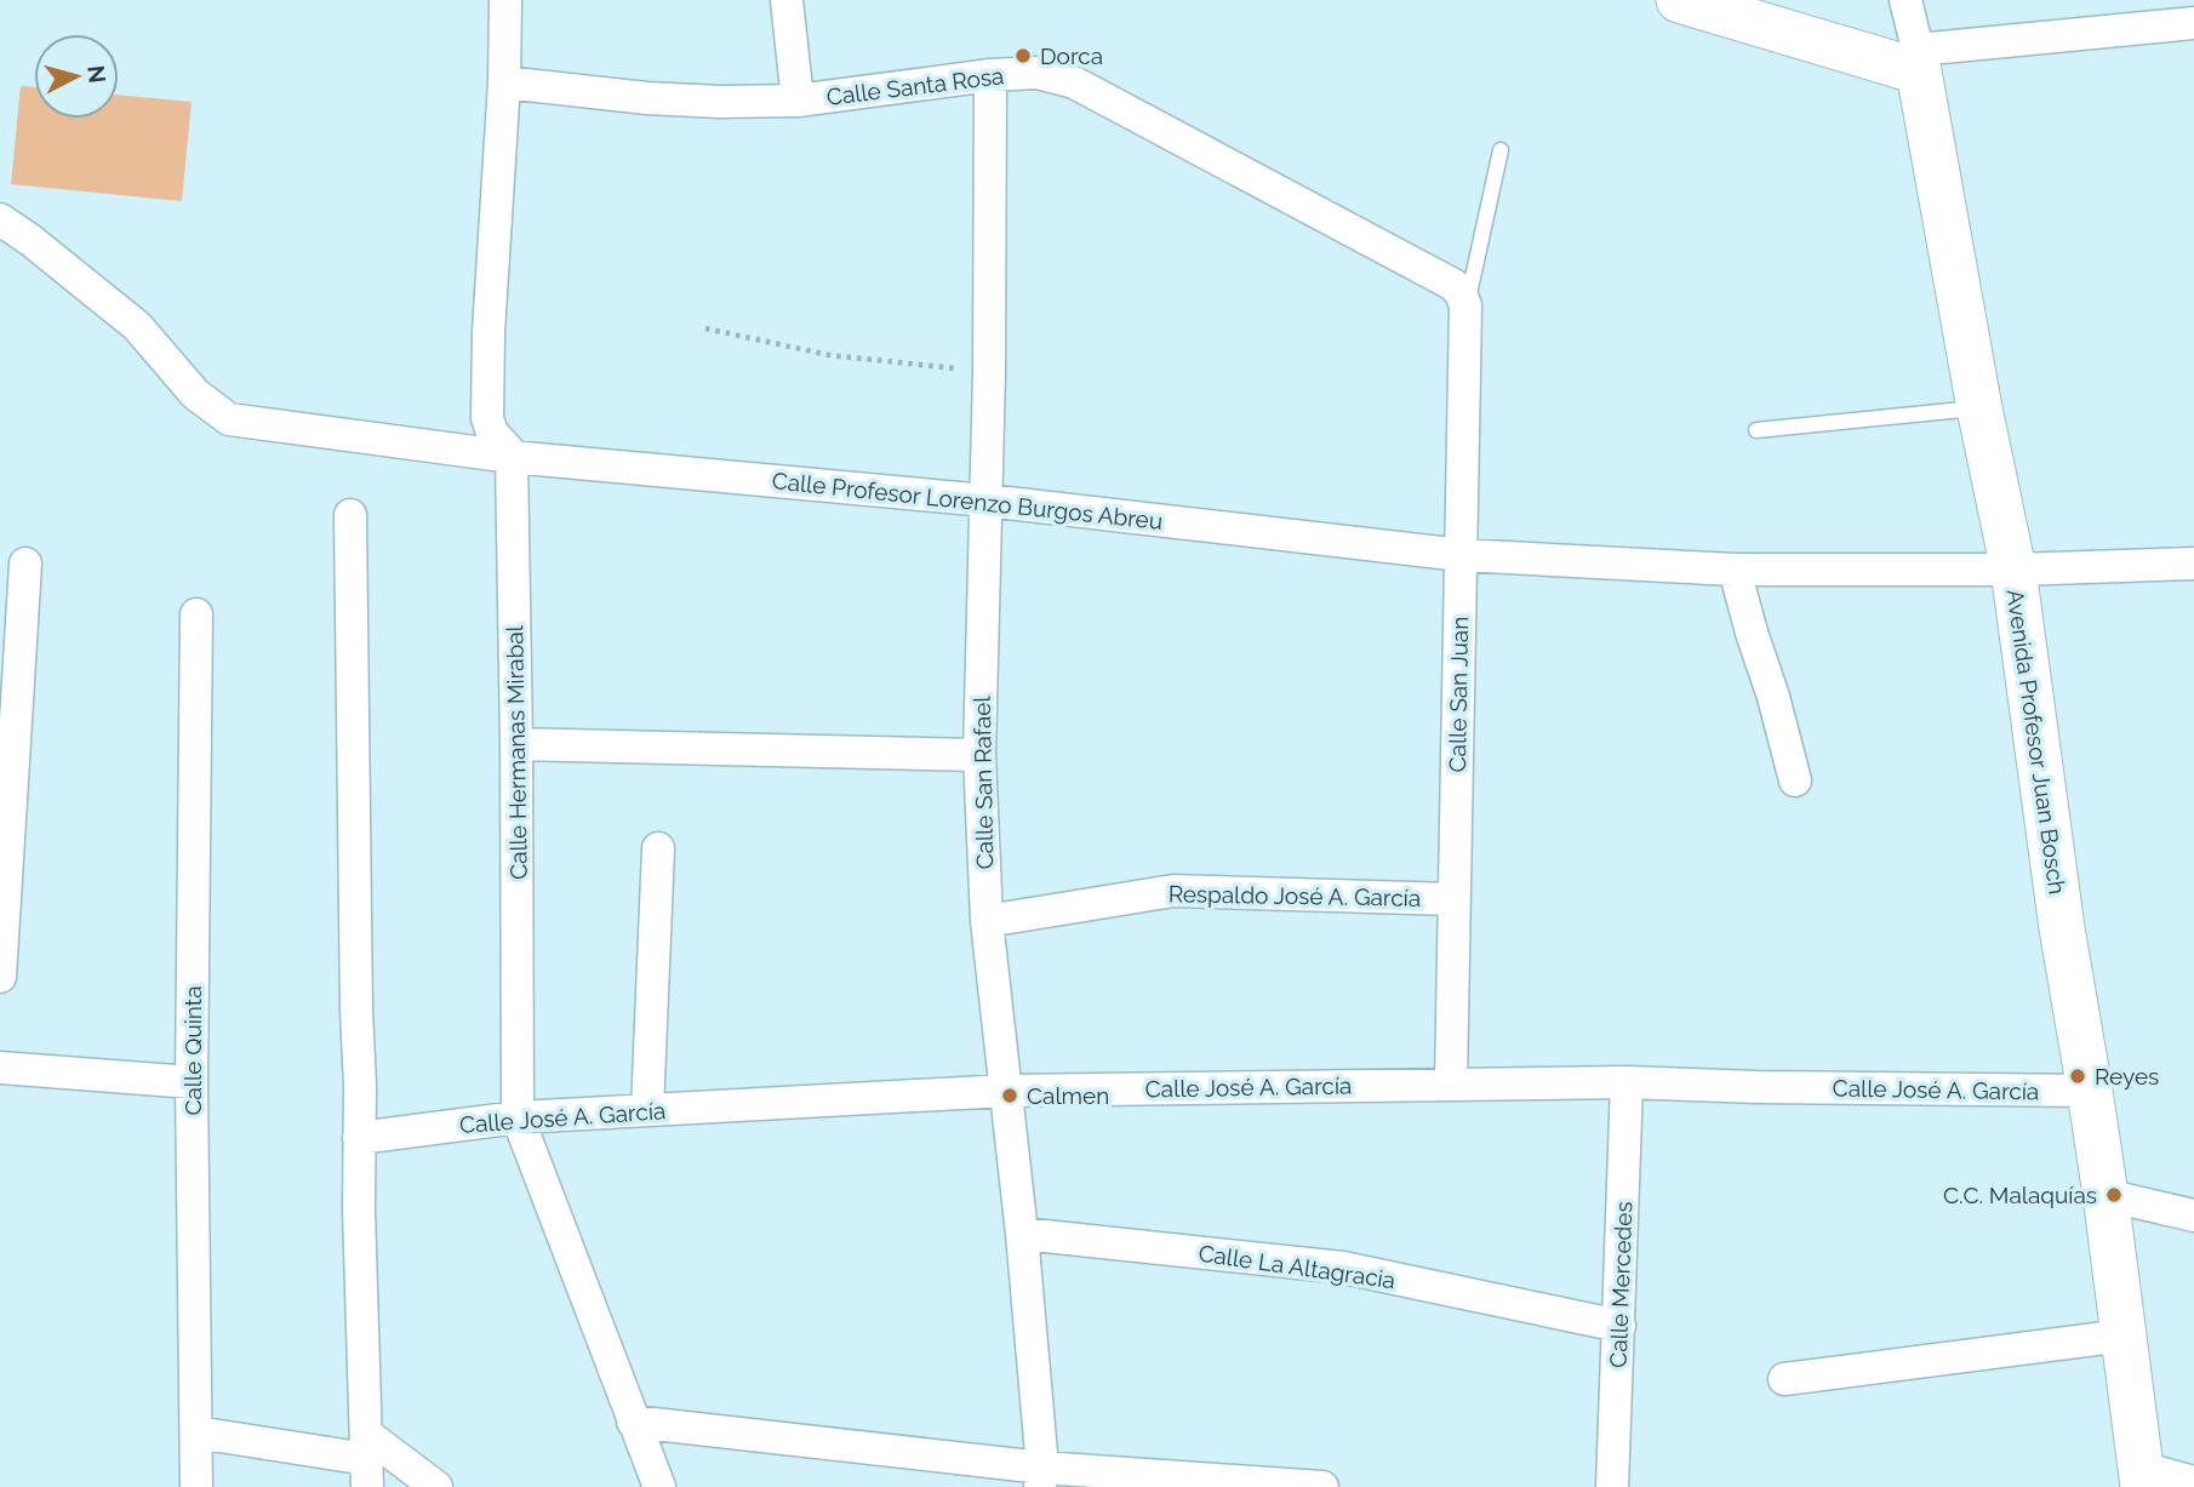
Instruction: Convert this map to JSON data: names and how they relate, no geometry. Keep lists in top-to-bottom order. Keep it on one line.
{"streets":{"street":["Calle Santa Rosa","Calle Profesor Lorenzo Burgos Abreu","Calle San Juan","Avenida Profesor Juan Bosch","Calle Hermanas Mirabal","Calle San Rafael","Respaldo José A. García","Calle Quinta","Calle José A. García","Calle La Altagracia","Calle Mercedes"]},"crossings":[["Calle Santa Rosa","Calle San Juan"],["Calle Santa Rosa","Calle San Rafael"],["Calle Profesor Lorenzo Burgos Abreu","Calle San Juan"],["Calle Profesor Lorenzo Burgos Abreu","Avenida Profesor Juan Bosch"],["Calle Profesor Lorenzo Burgos Abreu","Calle Hermanas Mirabal"],["Calle Profesor Lorenzo Burgos Abreu","Calle San Rafael"],["Calle San Juan","Respaldo José A. García"],["Calle San Juan","Calle José A. García"],["Avenida Profesor Juan Bosch","Calle José A. García"],["Calle Hermanas Mirabal","Calle José A. García"],["Calle San Rafael","Respaldo José A. García"],["Calle San Rafael","Calle José A. García"],["Calle San Rafael","Calle La Altagracia"],["Calle José A. García","Calle Mercedes"],["Calle La Altagracia","Calle Mercedes"]],"places":["Dorca","Reyes","Calmen","C.C. Malaquías"],"north":"right"}
